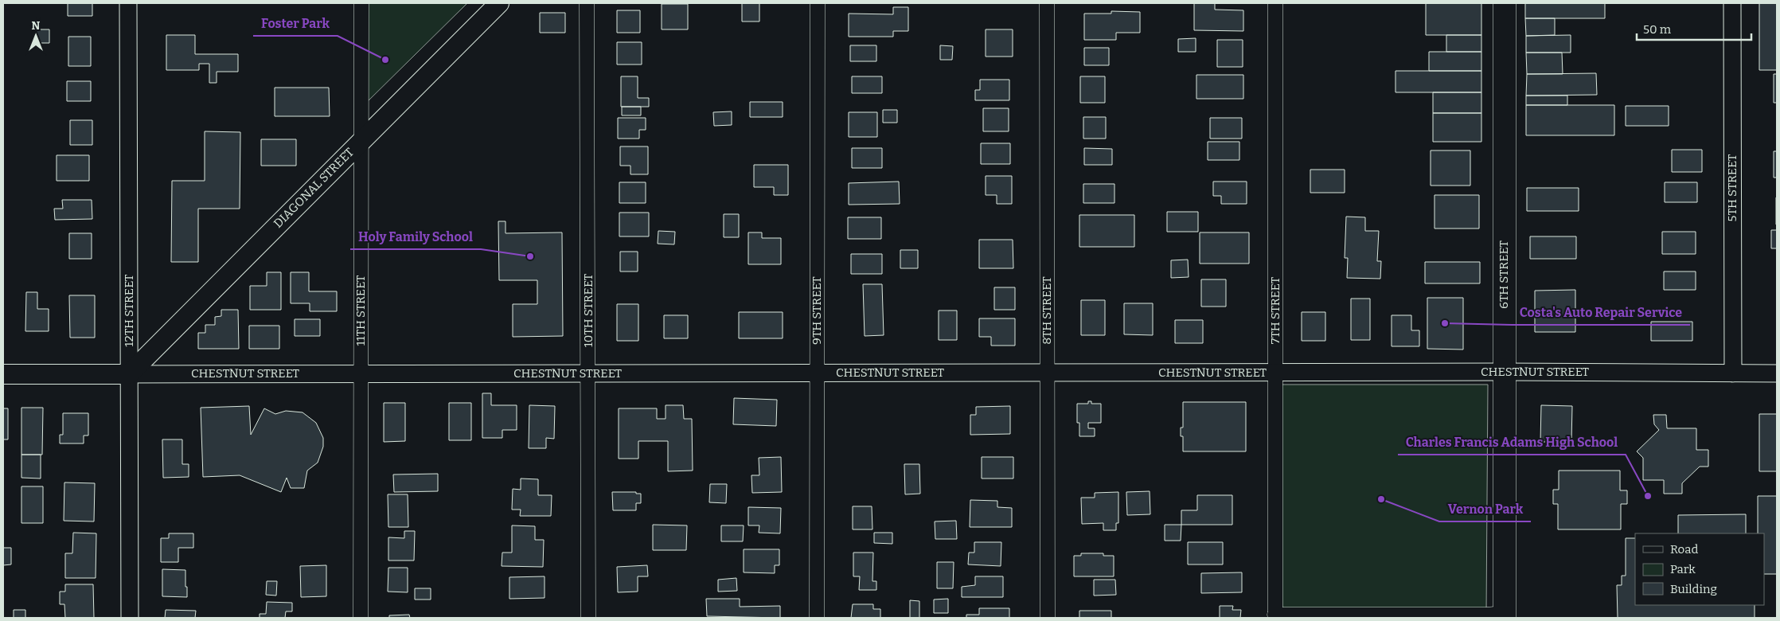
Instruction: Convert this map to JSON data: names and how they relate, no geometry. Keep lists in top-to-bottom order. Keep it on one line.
{"streets":{"main road":["DIAGONAL STREET","6TH STREET","CHESTNUT STREET"],"street":["5TH STREET","12TH STREET","11TH STREET","10TH STREET","9TH STREET","8TH STREET","7TH STREET"]},"crossings":[["DIAGONAL STREET","12TH STREET"],["DIAGONAL STREET","11TH STREET"],["DIAGONAL STREET","CHESTNUT STREET"],["5TH STREET","CHESTNUT STREET"],["6TH STREET","CHESTNUT STREET"],["12TH STREET","CHESTNUT STREET"],["11TH STREET","CHESTNUT STREET"],["10TH STREET","CHESTNUT STREET"],["9TH STREET","CHESTNUT STREET"],["8TH STREET","CHESTNUT STREET"],["7TH STREET","CHESTNUT STREET"]],"places":["Foster Park","Holy Family School","Costa's Auto Repair Service","Charles Francis Adams High School","Vernon Park"],"legend":["Road","Park","Building"],"scale_bar":"50 m","north":"top"}
